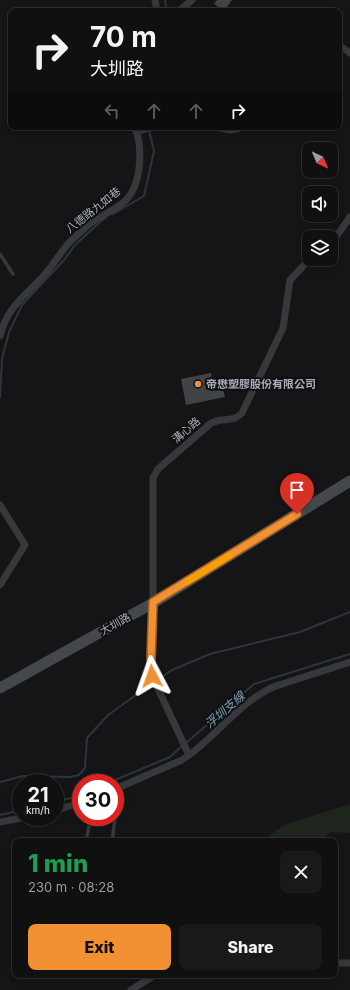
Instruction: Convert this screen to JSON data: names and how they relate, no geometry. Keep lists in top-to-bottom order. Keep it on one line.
{"streets":{"street":["八德路九如巷","溝心路","大圳路"]},"crossings":[["溝心路","大圳路"]],"water":["浮圳支線"],"places":["帝懋塑膠股份有限公司"],"north":"bottom right","page":{"turn":["70 m","大圳路"],"speed":"21 km/h","limit":"30","heading":["1 min","230 m · 08:28"],"buttons":["Exit","Share"]}}
